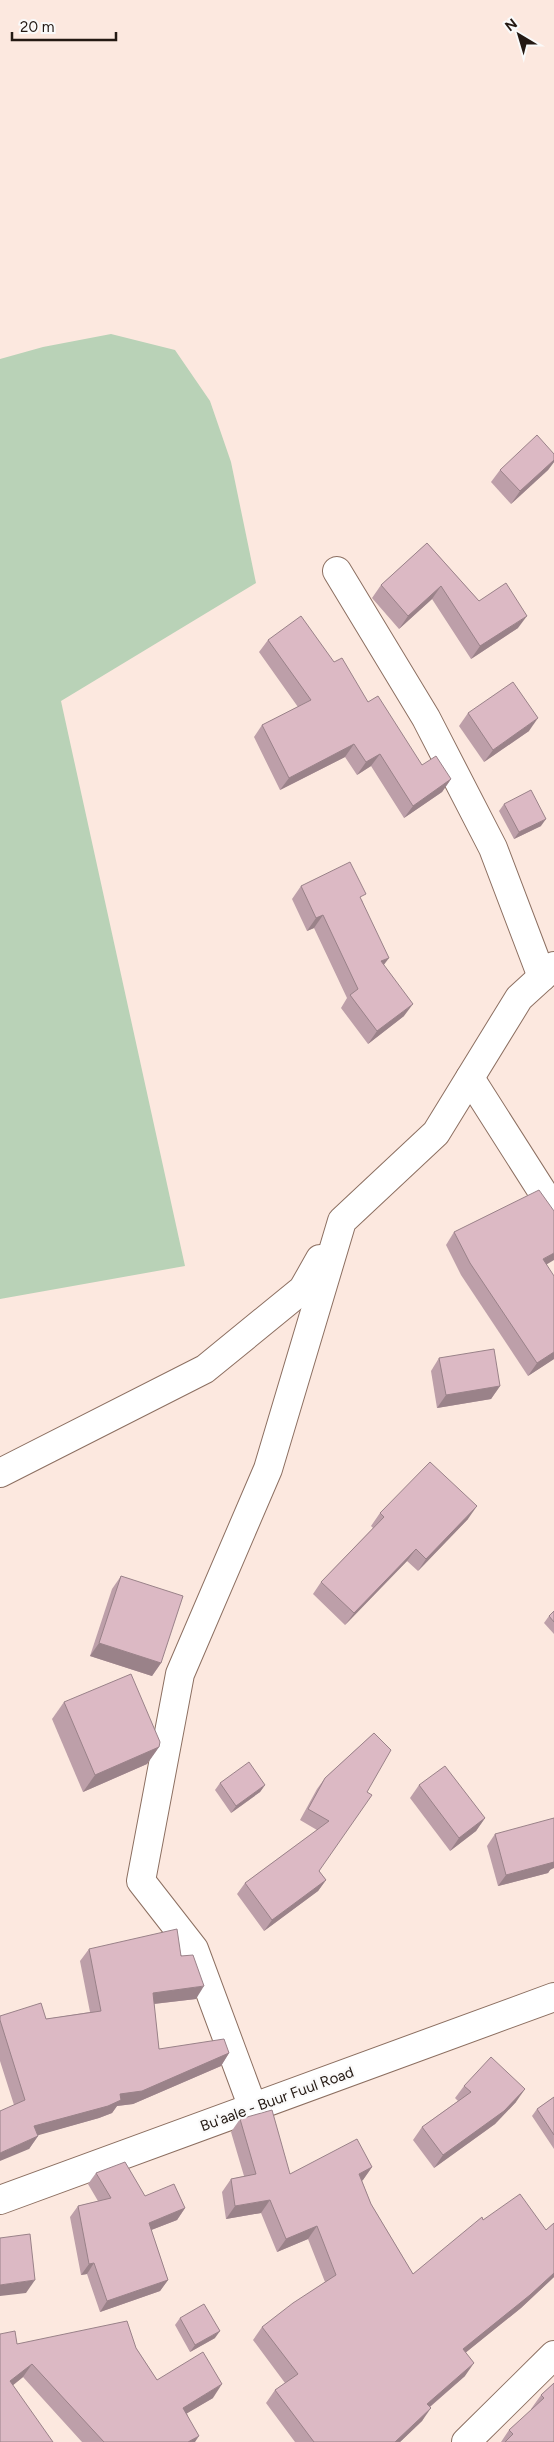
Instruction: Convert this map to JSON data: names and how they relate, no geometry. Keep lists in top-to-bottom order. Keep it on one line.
{"streets":{"street":["Bu'aale - Buur Fuul Road"]},"scale_bar":"20 m","north":"top left"}
